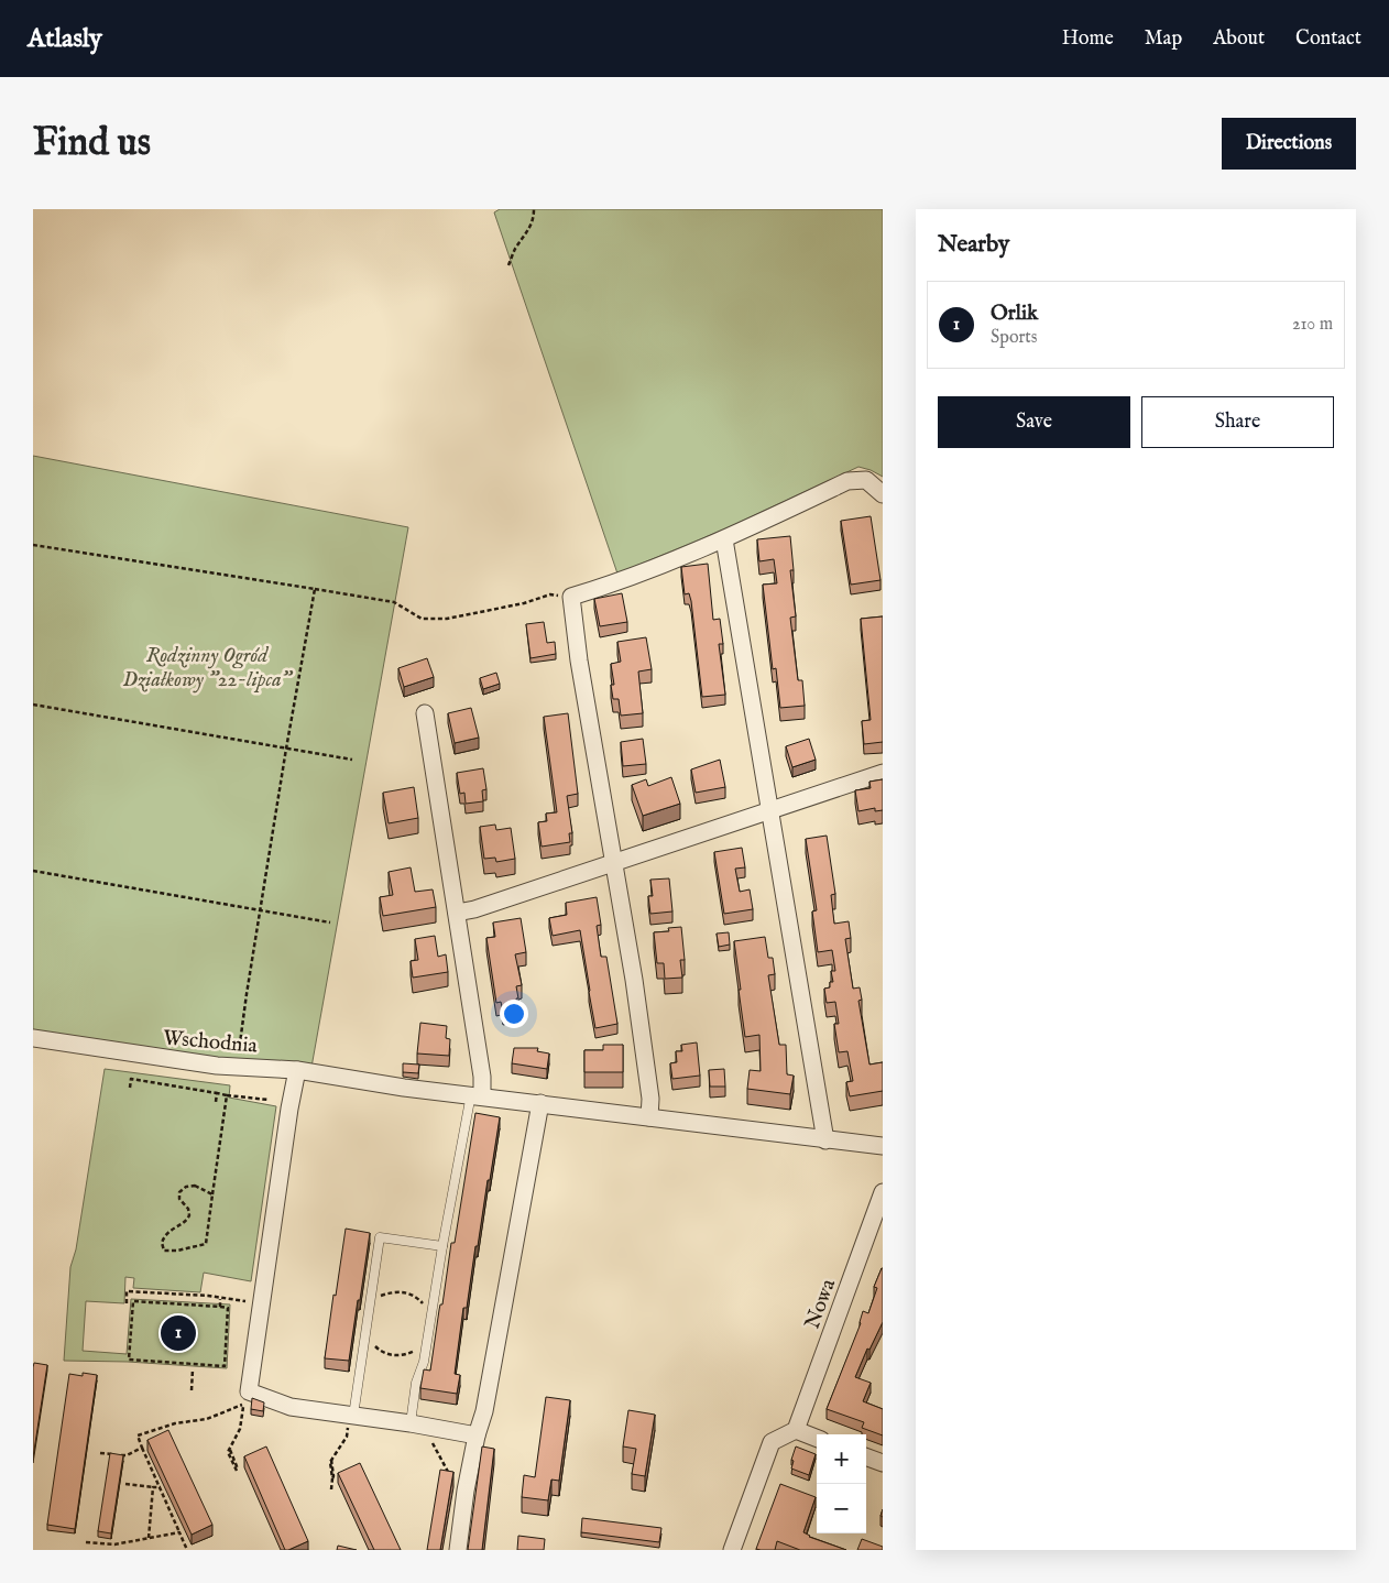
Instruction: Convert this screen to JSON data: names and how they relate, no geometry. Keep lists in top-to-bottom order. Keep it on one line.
{"streets":{"street":["Wschodnia","Nowa"]},"parks":["Rodzinny Ogród Działkowy \"22-lipca\""],"page":{"header":"Atlasly","nav":["Home","Map","About","Contact"],"buttons":["Directions",["Save","Share"]],"title":"Find us","heading":"Nearby","list":[{"mark":"1","name":"Orlik","note":"Sports","value":"210 m"}],"pins":"1","map_buttons":["+","−"]}}
